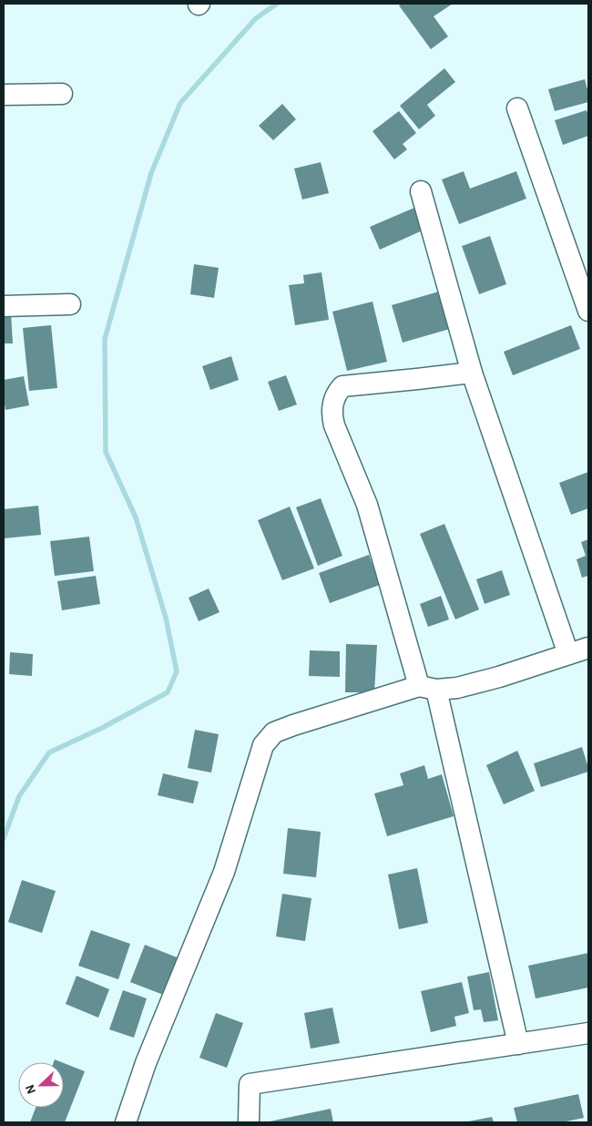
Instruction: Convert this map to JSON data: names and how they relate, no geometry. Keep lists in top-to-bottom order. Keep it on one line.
{"north":"left"}
